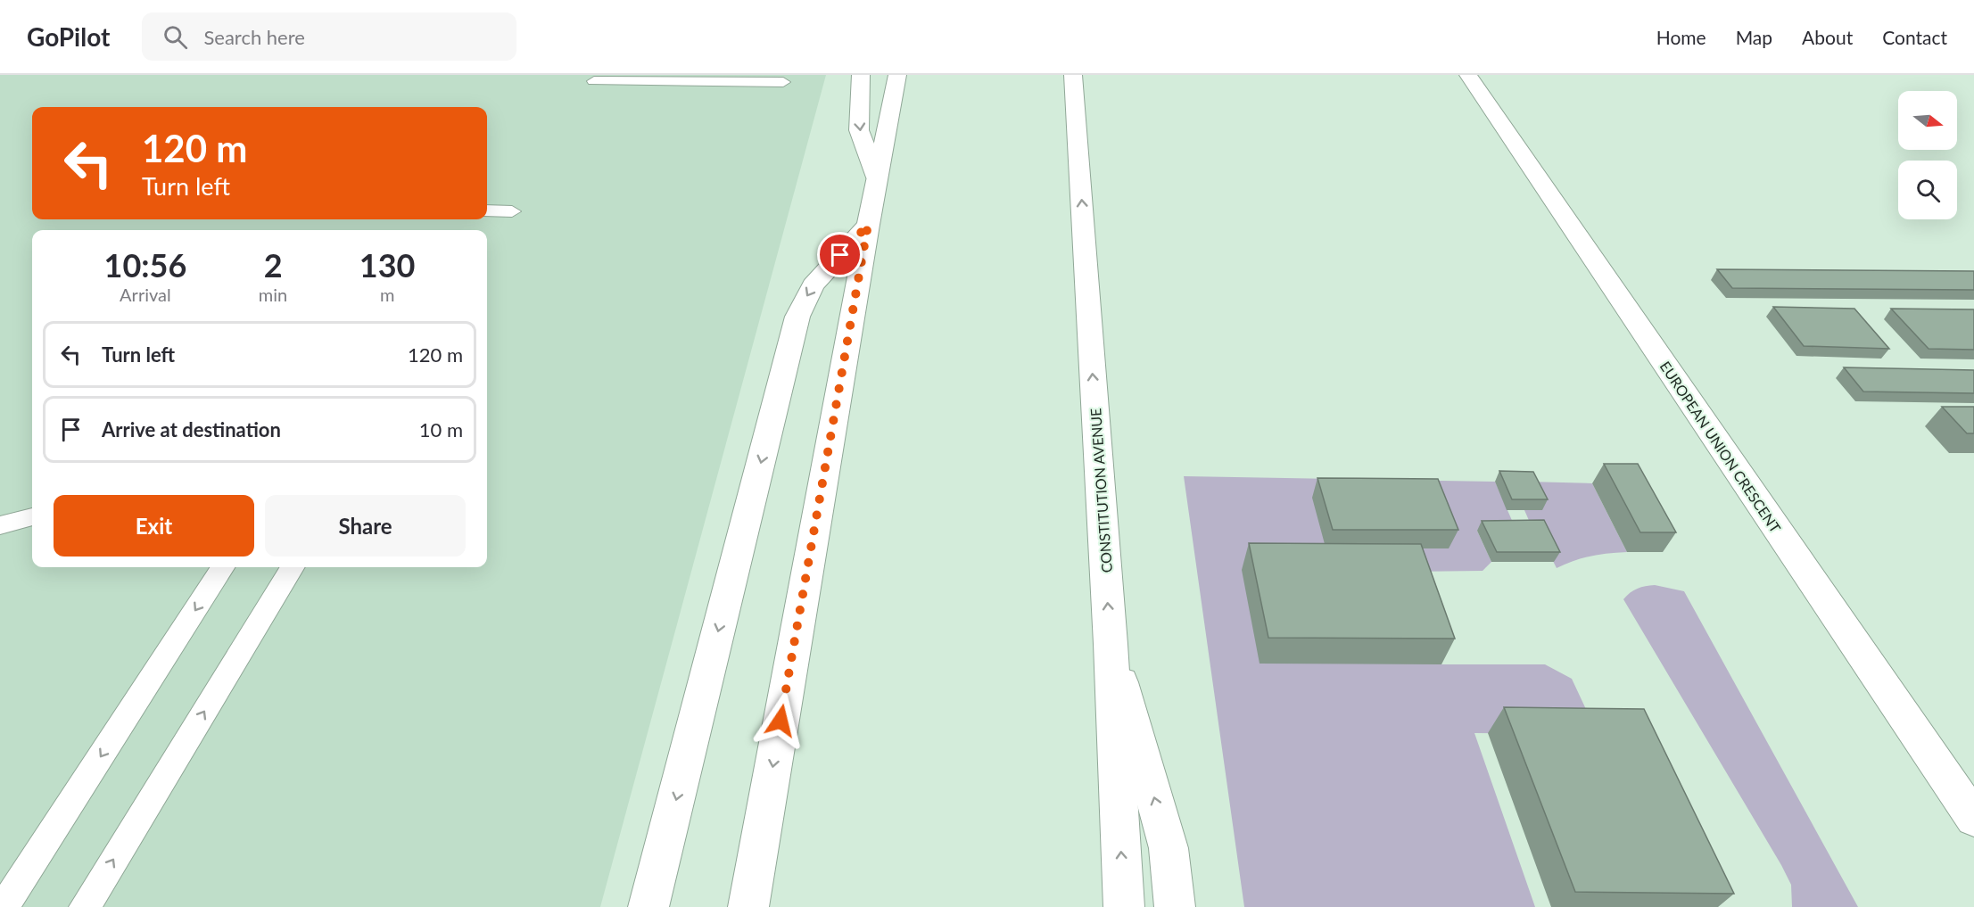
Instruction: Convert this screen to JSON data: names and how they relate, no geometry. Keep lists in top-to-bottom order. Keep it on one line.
{"streets":{"main road":["EUROPEAN UNION CRESCENT","CONSTITUTION AVENUE"]},"north":"right","page":{"header":"GoPilot","search":"Search here","nav":["Home","Map","About","Contact"],"turn":["120 m","Turn left"],"eta":["10:56","Arrival","2","min","130","m"],"list":[{"name":"Turn left","value":"120 m"},{"name":"Arrive at destination","value":"10 m"}],"buttons":["Exit","Share"]}}
